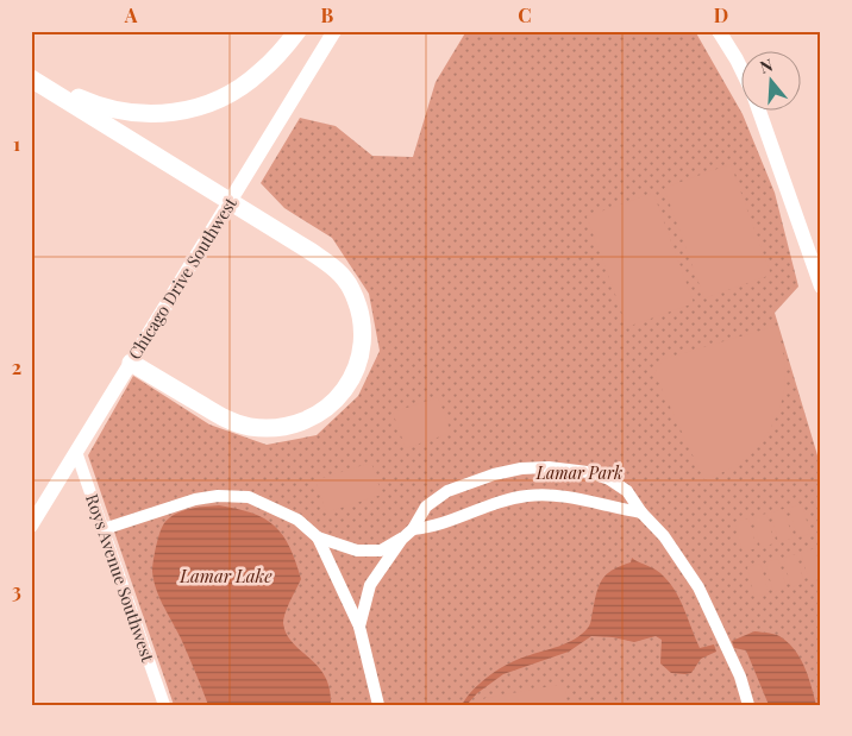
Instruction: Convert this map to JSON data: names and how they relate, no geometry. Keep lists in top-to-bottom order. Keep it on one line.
{"streets":{"main road":["Chicago Drive Southwest"],"street":["Roys Avenue Southwest"]},"crossings":[["Chicago Drive Southwest","Roys Avenue Southwest"]],"water":["Lamar Lake"],"parks":["Lamar Park"],"north":"top","grid":{"columns":["A","B","C","D"],"rows":["1","2","3"]}}
